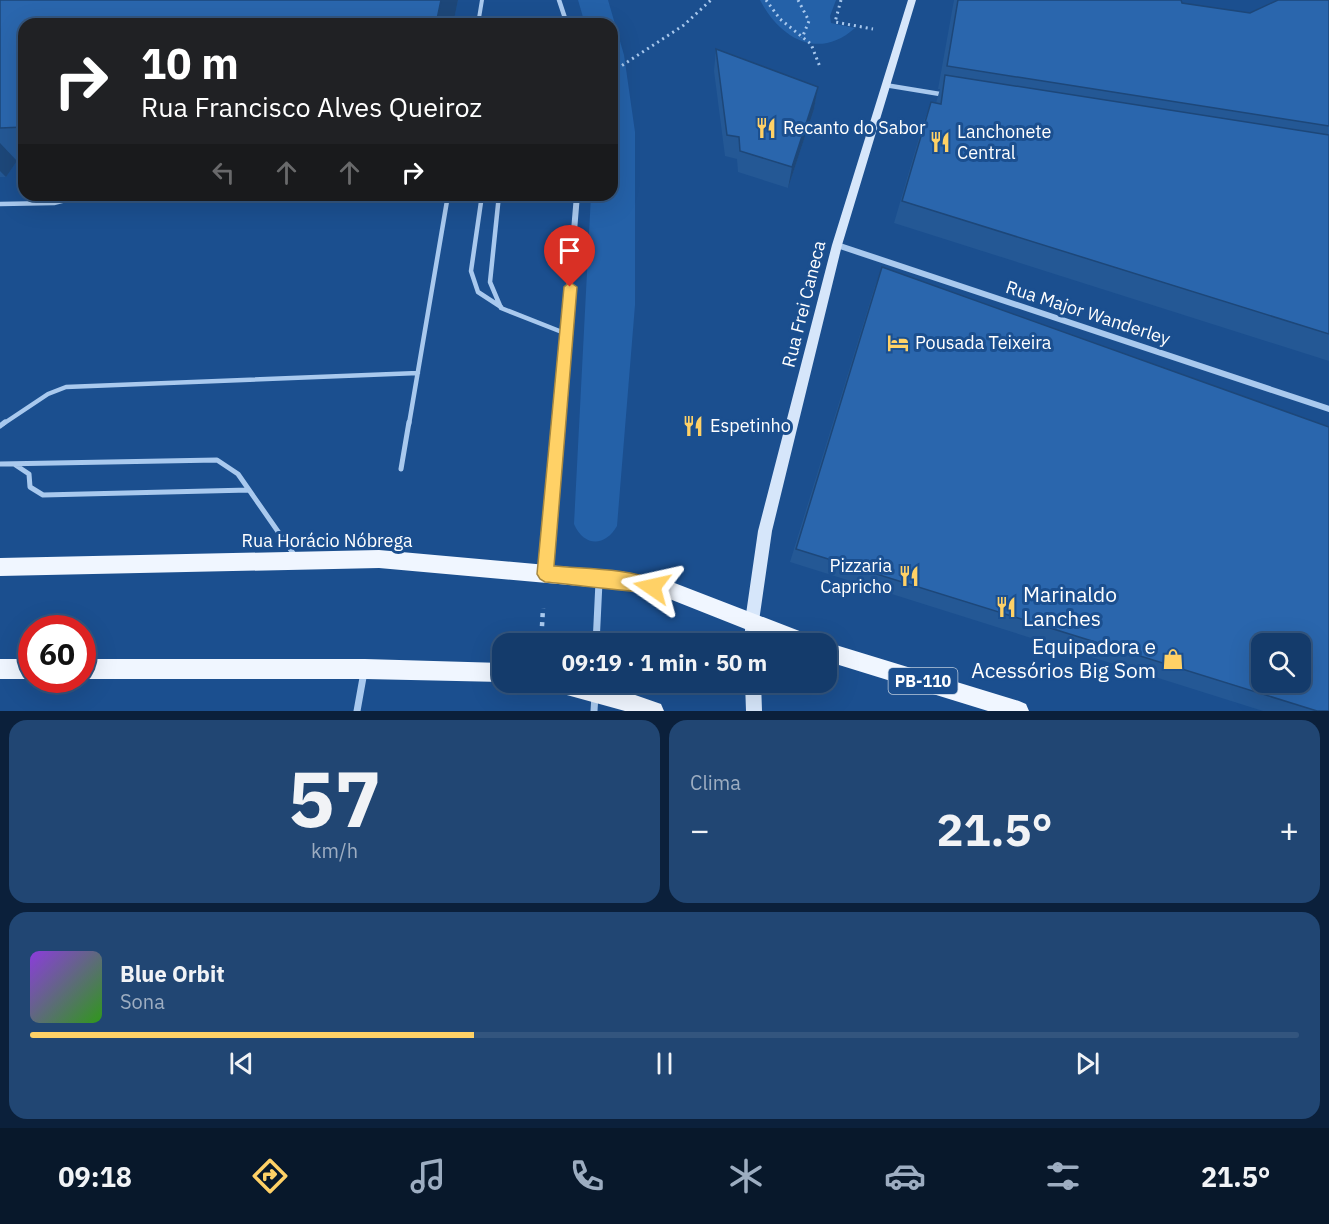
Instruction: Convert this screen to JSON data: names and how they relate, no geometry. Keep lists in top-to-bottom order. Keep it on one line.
{"streets":{"main road":["Rua Frei Caneca","Rua Horácio Nóbrega","PB-110"],"street":["Rua Major Wanderley"]},"crossings":[["Rua Frei Caneca","Rua Major Wanderley"],["Rua Frei Caneca","Rua Horácio Nóbrega"]],"places":{"restaurant":["Recanto do Sabor","Lanchonete Central","Espetinho","Pizzaria Capricho","Marinaldo Lanches"],"hotel":["Pousada Teixeira"],"shop":["Equipadora e Acessórios Big Som"]},"page":{"turn":["10 m","Rua Francisco Alves Queiroz"],"limit":"60","trip":"09:19 · 1 min · 50 m","tile":[["57","km/h"],"Clima"],"heat":["−","21.5°","+"],"song":["Blue Orbit","Sona"],"tabs":["09:18","21.5°"]}}
